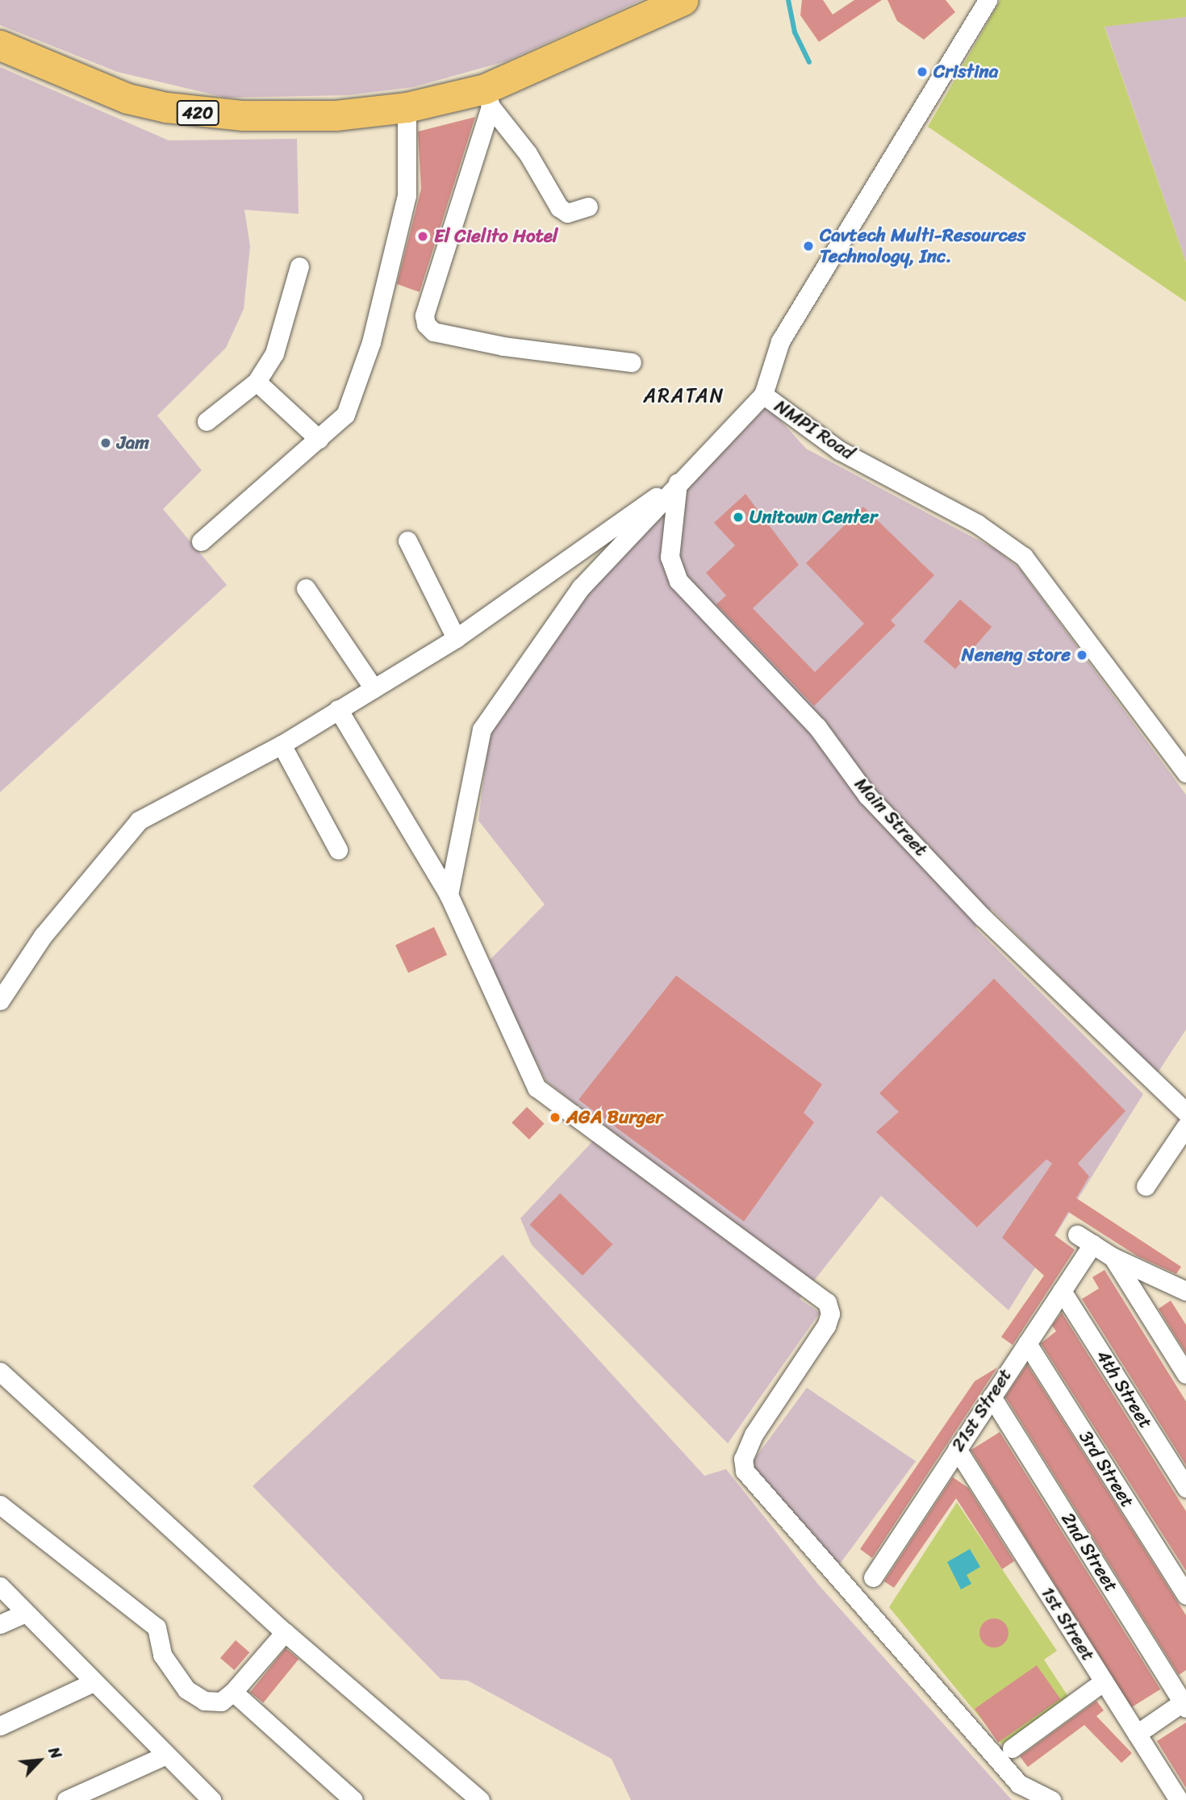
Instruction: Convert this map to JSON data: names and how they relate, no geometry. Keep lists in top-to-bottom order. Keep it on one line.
{"streets":{"main road":["420"],"street":["NMPI Road","Main Street","4th Street","21st Street","3rd Street","2nd Street","1st Street"]},"crossings":[["4th Street","21st Street"],["21st Street","3rd Street"],["21st Street","2nd Street"],["21st Street","1st Street"]],"districts":["ARATAN"],"places":["Cristina","El Cielito Hotel","Cavtech Multi-Resources Technology, Inc.","Jam","Unitown Center","Neneng store","AGA Burger"],"north":"top right"}
